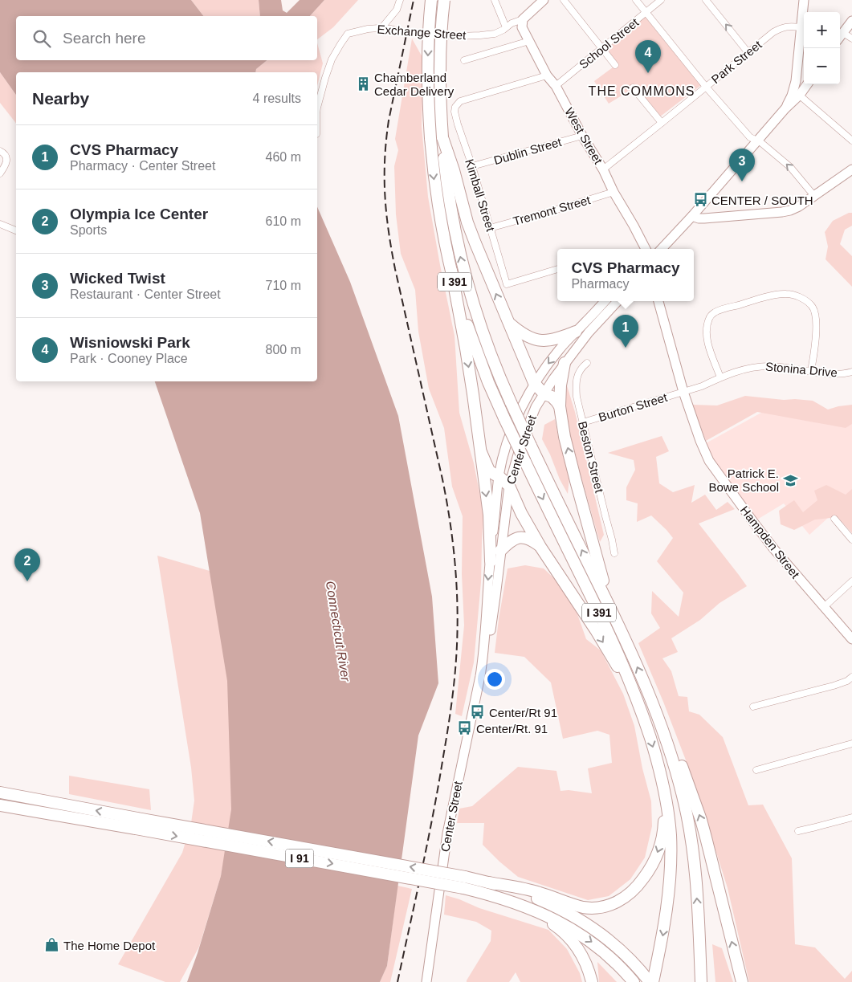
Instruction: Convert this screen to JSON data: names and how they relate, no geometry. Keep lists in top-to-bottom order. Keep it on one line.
{"streets":{"highway":["I 391","I 91"],"main road":["Exchange Street","West Street","Center Street","Hampden Street"],"street":["School Street","Park Street","Dublin Street","Kimball Street","Tremont Street","Stonina Drive","Burton Street","Beston Street"]},"crossings":[["Exchange Street","West Street"],["School Street","West Street"],["Park Street","West Street"],["West Street","Dublin Street"],["West Street","Kimball Street"],["West Street","Tremont Street"],["Dublin Street","Kimball Street"],["Kimball Street","Tremont Street"],["Stonina Drive","Burton Street"],["Stonina Drive","Hampden Street"],["Burton Street","Beston Street"],["Burton Street","Hampden Street"]],"districts":["THE COMMONS"],"water":["Connecticut River"],"places":{"building":["Chamberland Cedar Delivery"],"bus stop":["CENTER / SOUTH","Center/Rt 91","Center/Rt. 91"],"school or university":["Patrick E. Bowe School"],"shop":["The Home Depot"]},"page":{"map_buttons":["+","−"],"search":"Search here","pins":["4","3","1","2"],"heading":["Nearby","4 results"],"list":[{"mark":"1","name":"CVS Pharmacy","note":"Pharmacy · Center Street","value":"460 m"},{"mark":"2","name":"Olympia Ice Center","note":"Sports","value":"610 m"},{"mark":"3","name":"Wicked Twist","note":"Restaurant · Center Street","value":"710 m"},{"mark":"4","name":"Wisniowski Park","note":"Park · Cooney Place","value":"800 m"}],"popup":["CVS Pharmacy","Pharmacy"]}}
